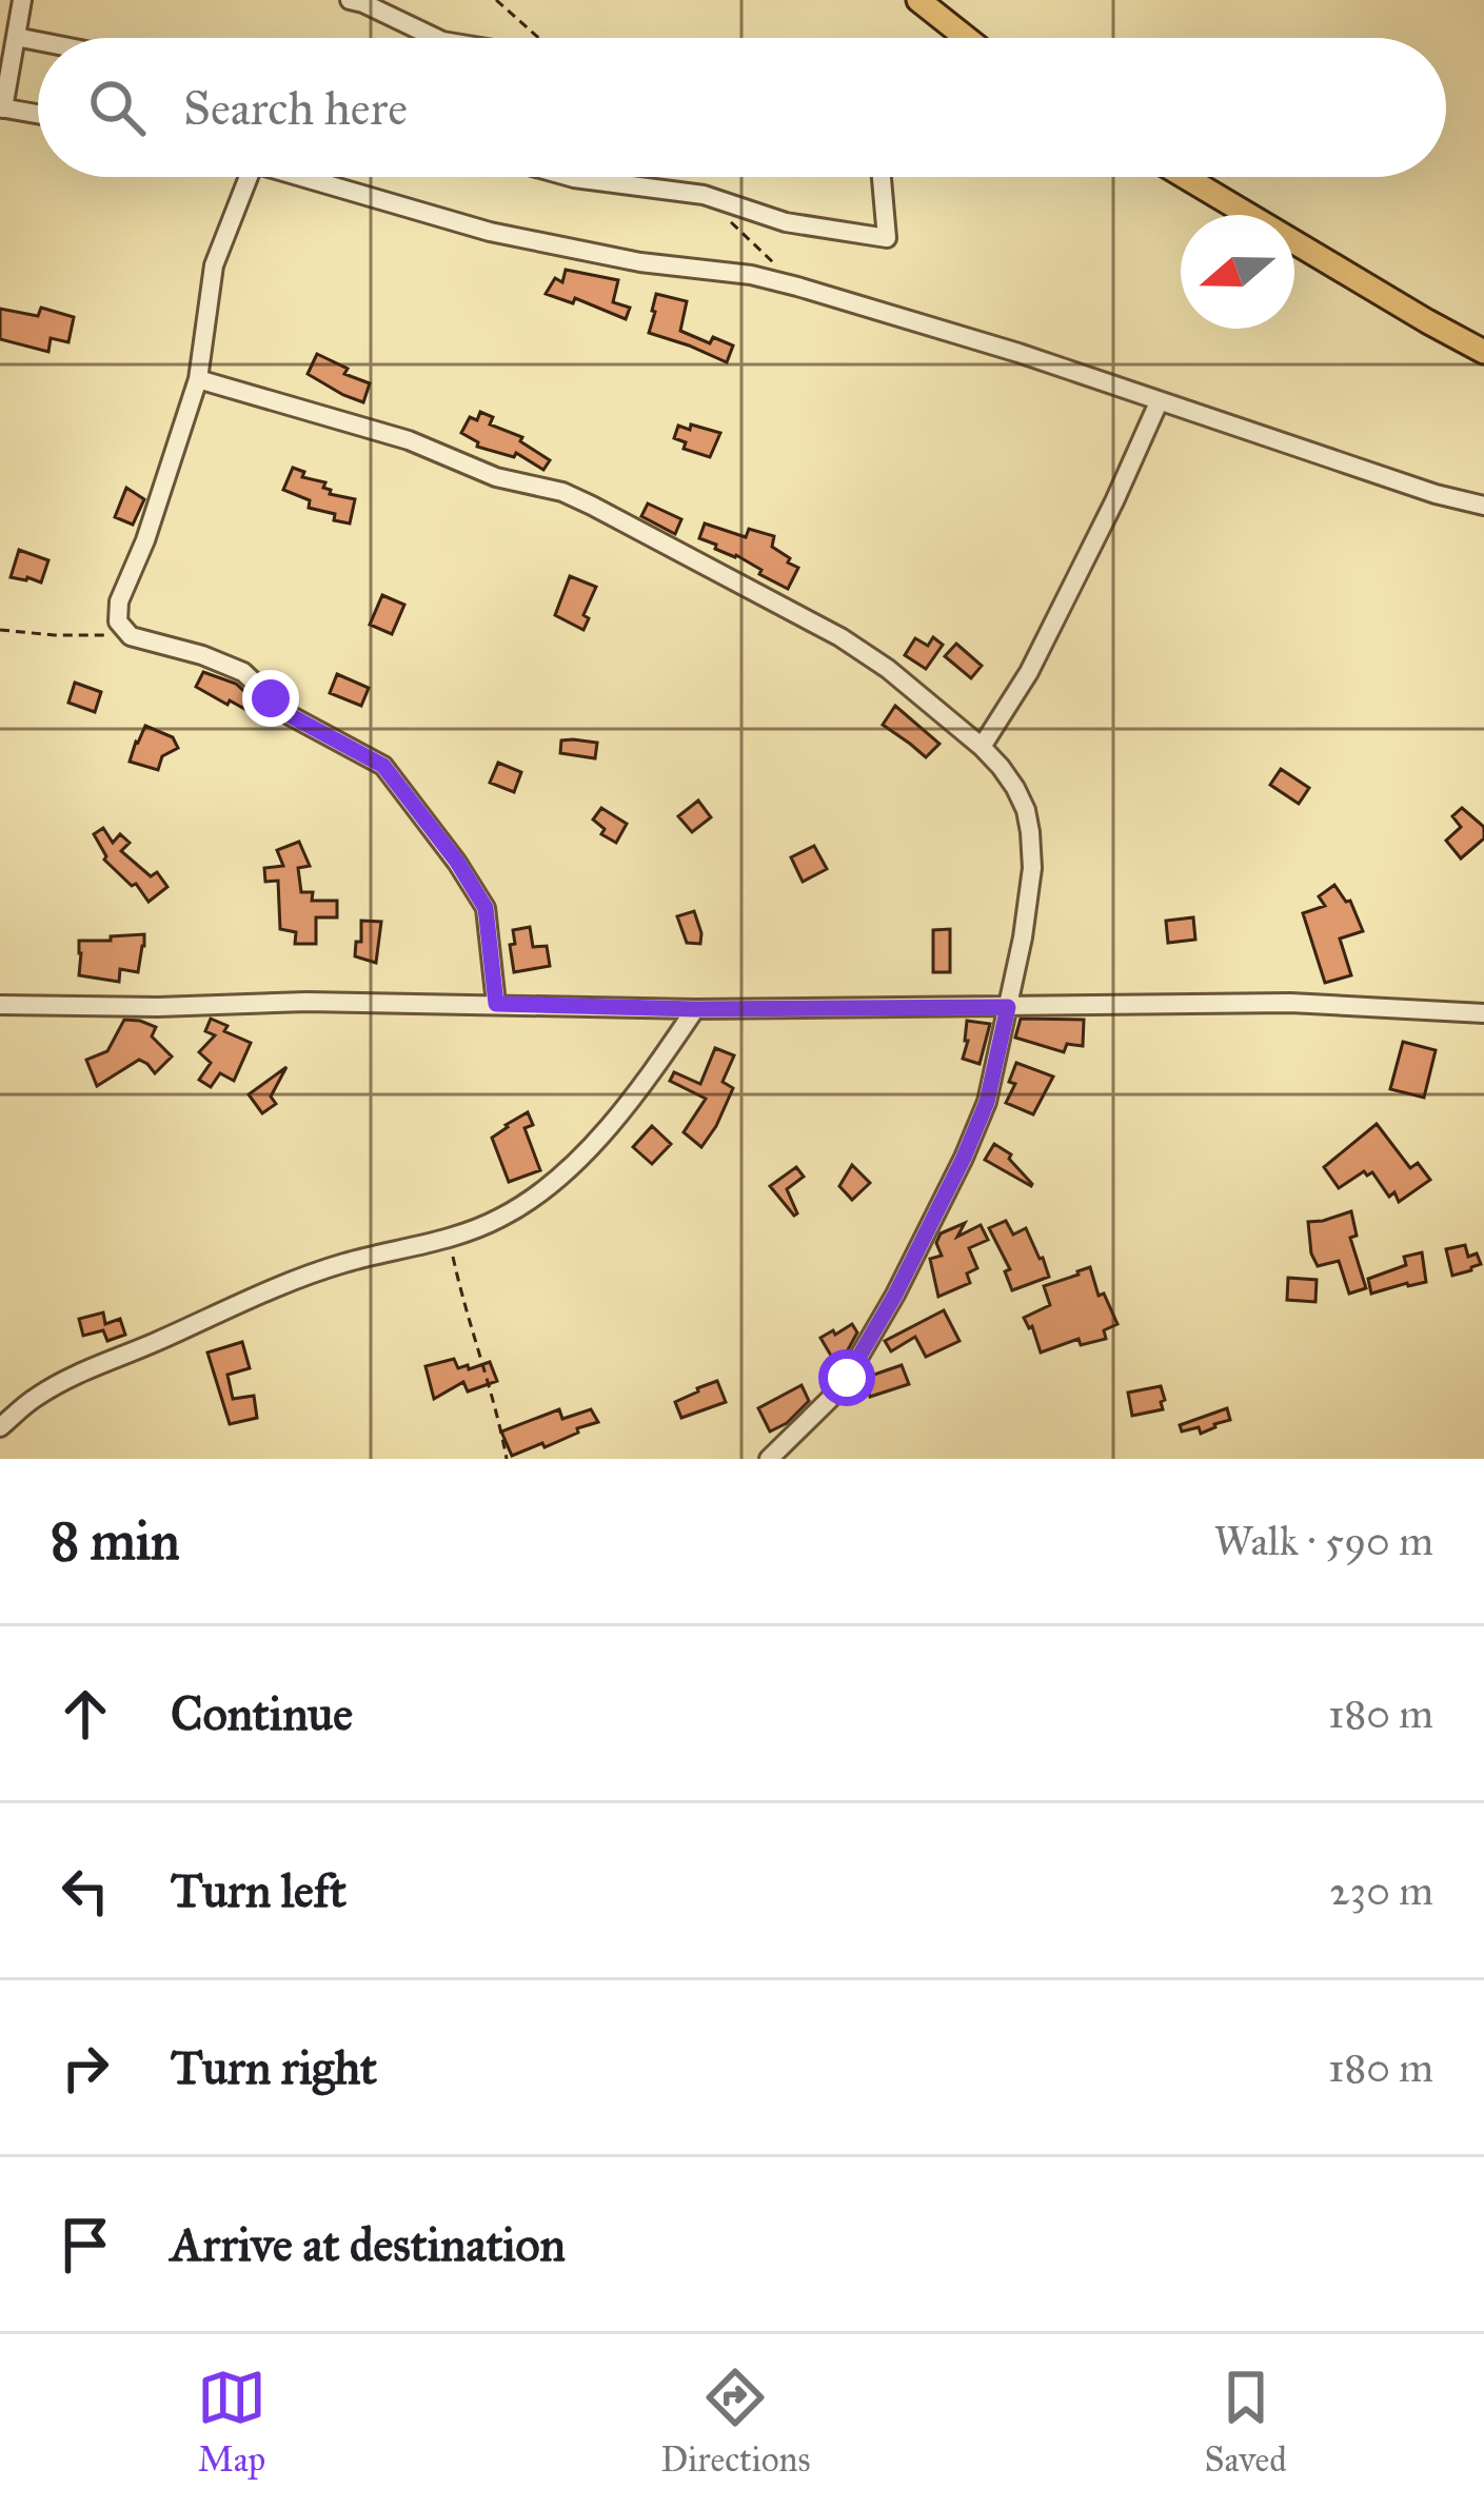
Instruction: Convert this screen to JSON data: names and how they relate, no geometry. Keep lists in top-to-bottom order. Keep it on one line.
{"north":"left","page":{"search":"Search here","heading":["8 min","Walk · 590 m"],"list":[["Continue","180 m"],["Turn left","230 m"],["Turn right","180 m"],"Arrive at destination"],"nav":["Map","Directions","Saved"]}}
